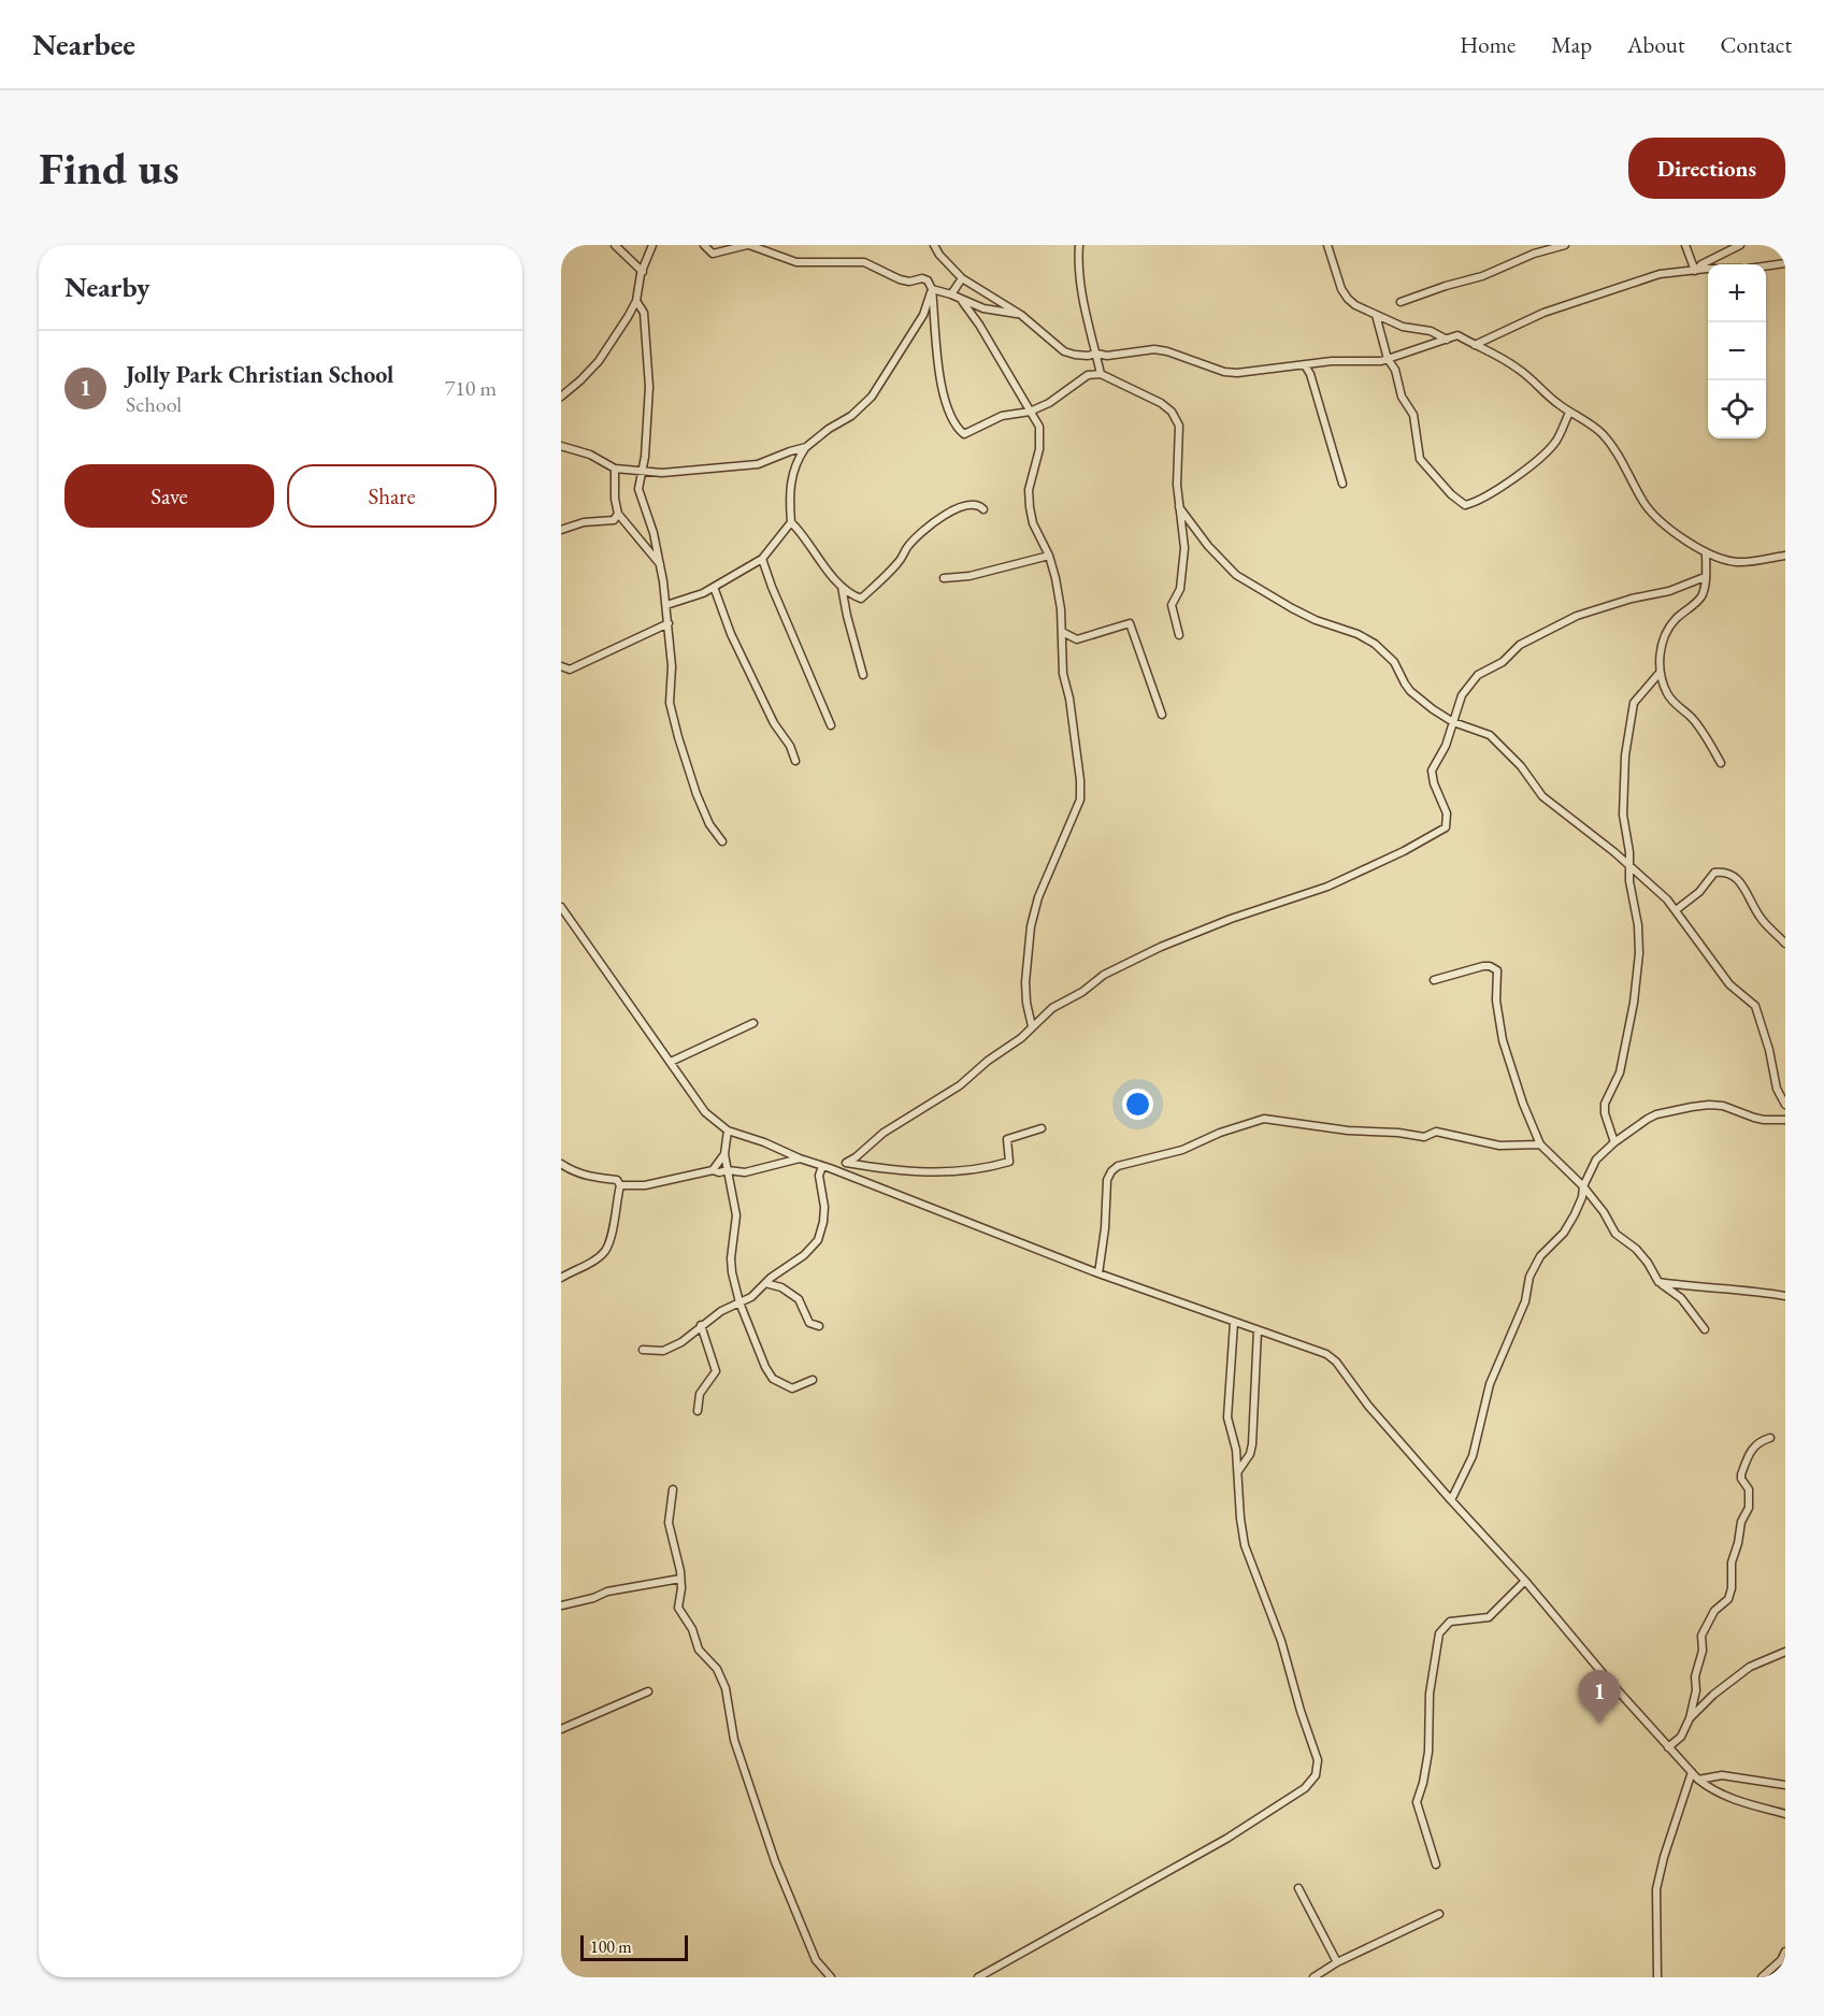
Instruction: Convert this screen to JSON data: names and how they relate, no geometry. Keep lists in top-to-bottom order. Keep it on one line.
{"scale_bar":"100 m","page":{"header":"Nearbee","nav":["Home","Map","About","Contact"],"buttons":["Directions",["Save","Share"]],"title":"Find us","heading":"Nearby","map_buttons":["+","−"],"list":[{"mark":"1","name":"Jolly Park Christian School","note":"School","value":"710 m"}],"pins":"1","scale":"100 m"}}
